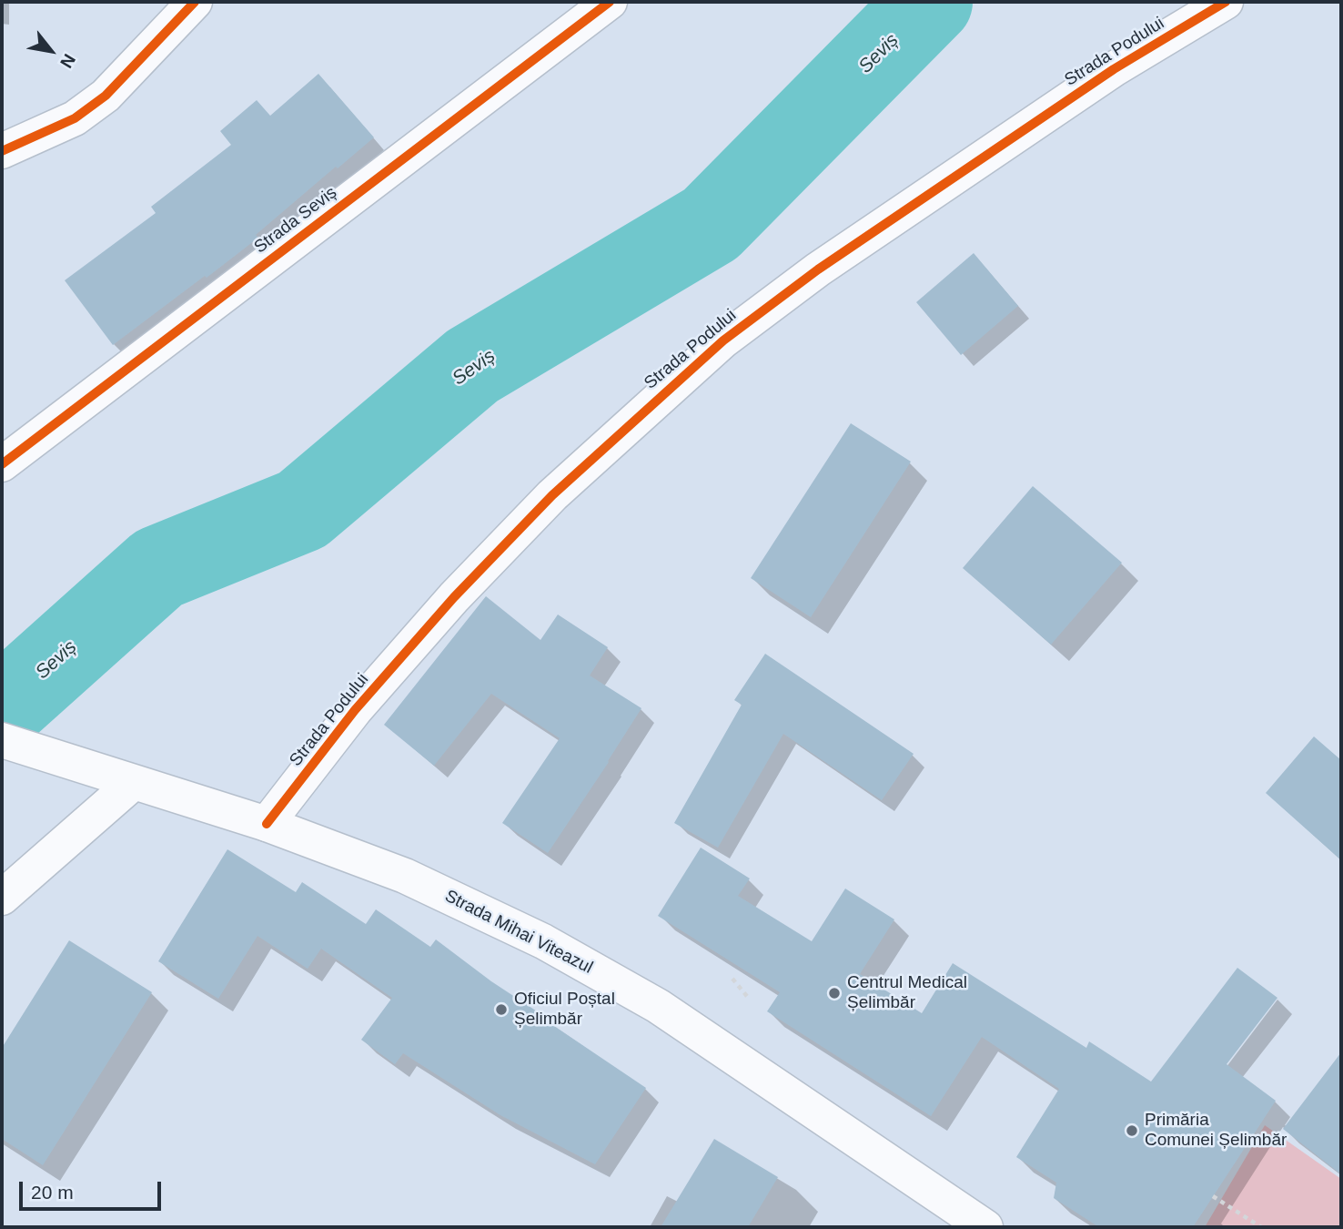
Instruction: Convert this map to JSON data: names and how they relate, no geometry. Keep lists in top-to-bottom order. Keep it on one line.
{"streets":{"street":["Strada Podului","Strada Seviș","Strada Mihai Viteazul"]},"crossings":[["Strada Podului","Strada Mihai Viteazul"]],"water":["Seviș"],"places":["Centrul Medical Șelimbăr","Oficiul Poștal Șelimbăr","Primăria Comunei Șelimbăr"],"scale_bar":"20 m","north":"bottom right"}
